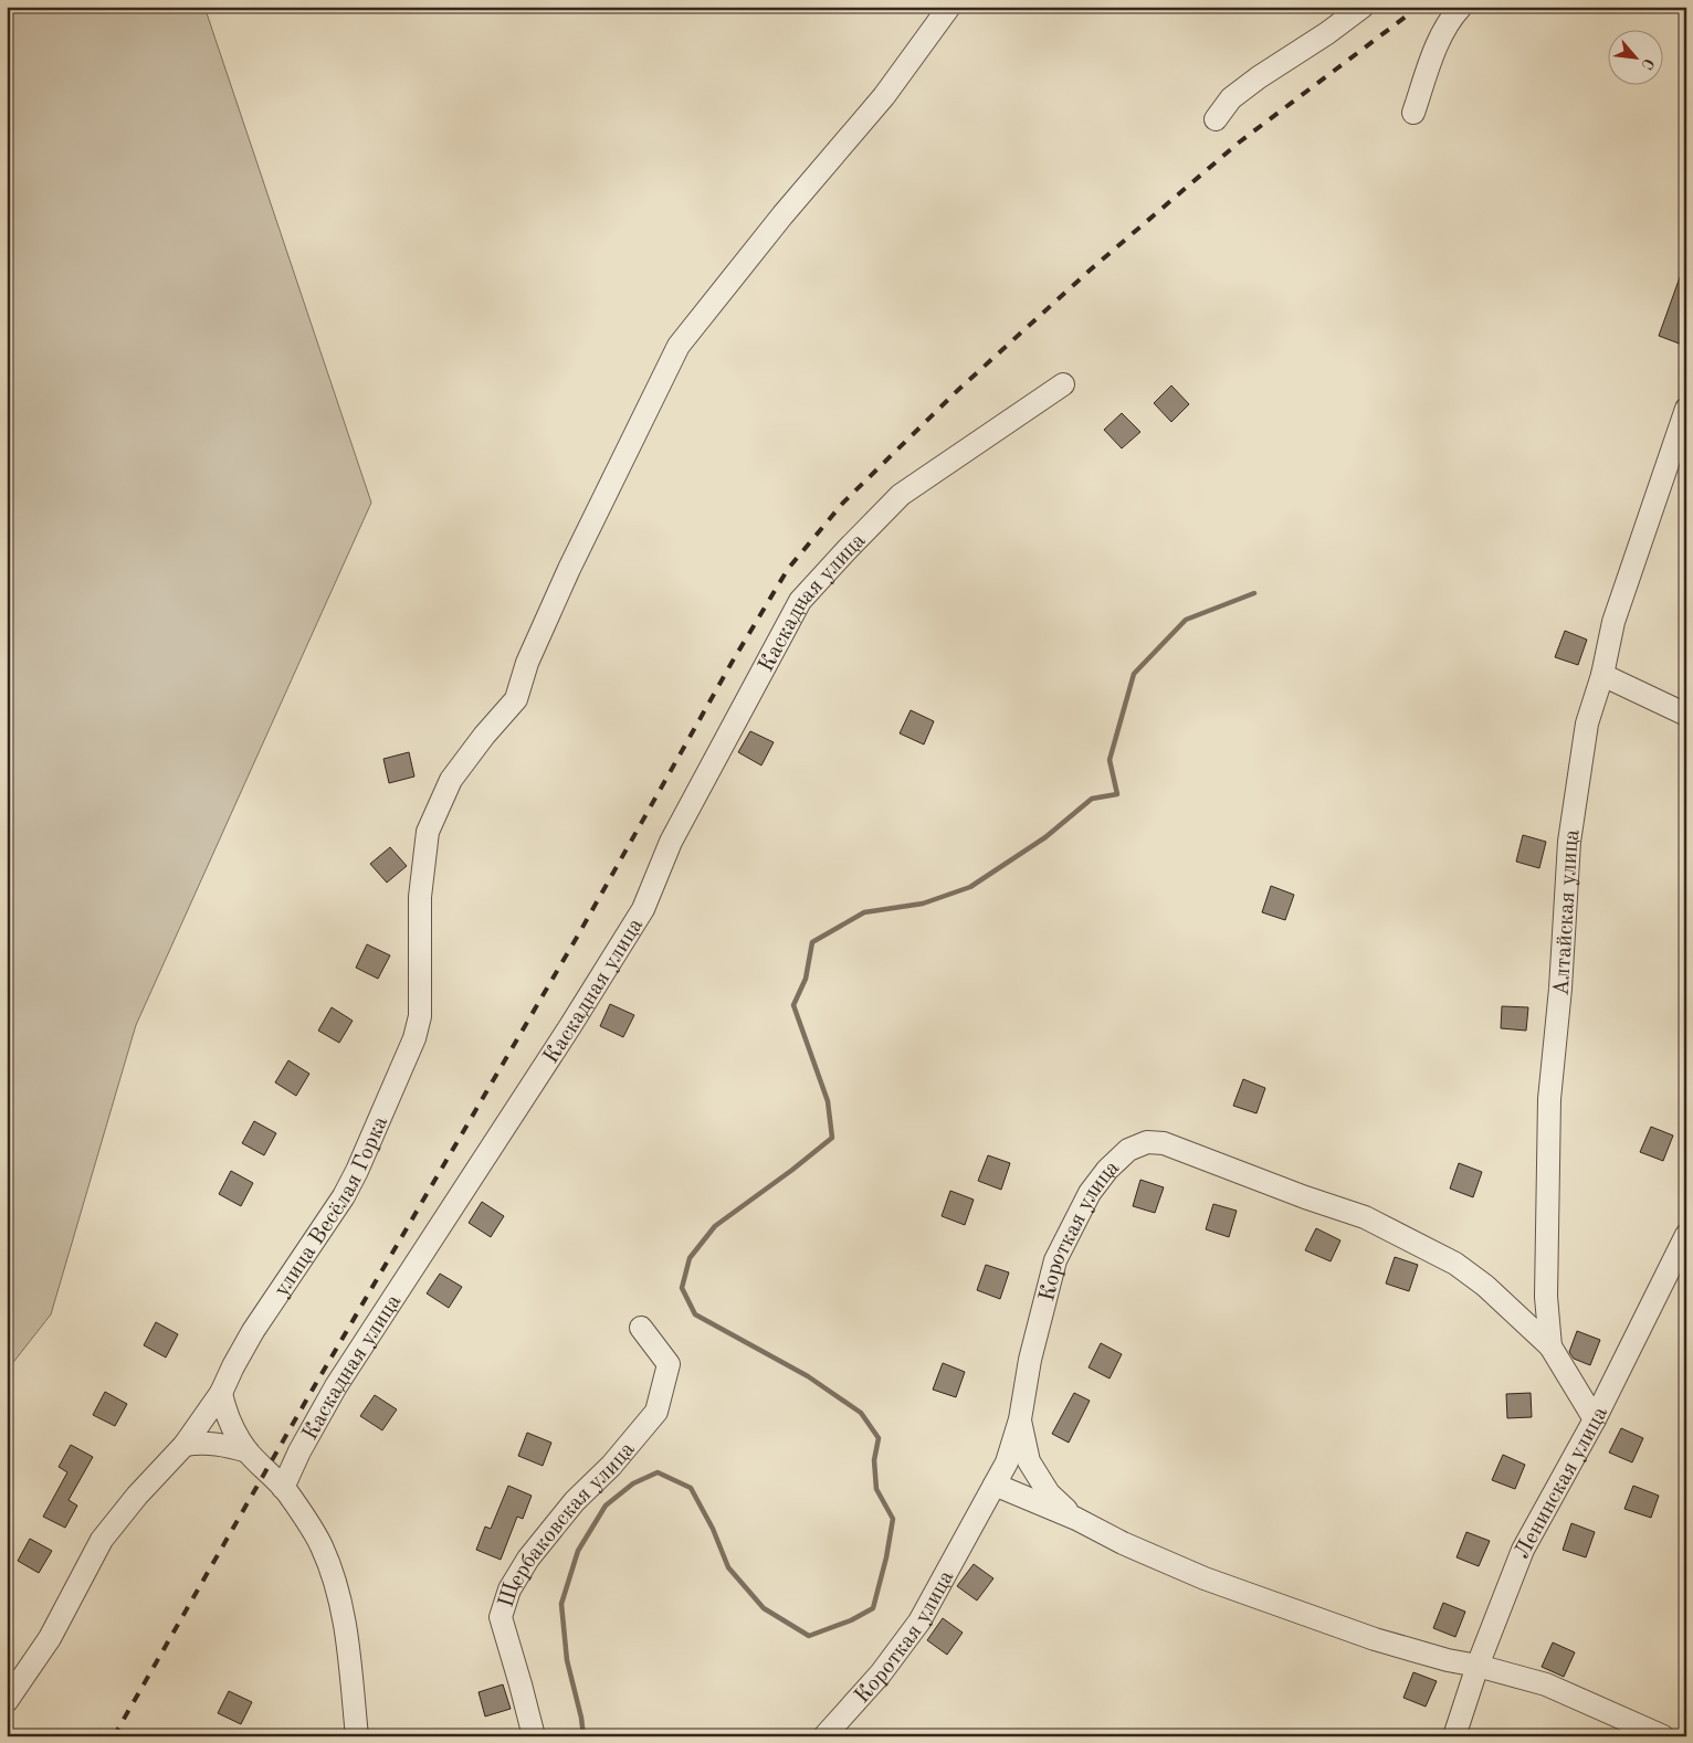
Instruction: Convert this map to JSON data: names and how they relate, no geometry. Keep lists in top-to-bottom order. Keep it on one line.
{"streets":{"street":["Каскадная улица","Алтайская улица","улица Весёлая Горка","Короткая улица","Ленинская улица","Щербаковская улица"]},"crossings":[["Алтайская улица","Короткая улица"],["Алтайская улица","Ленинская улица"]],"north":"bottom right"}
